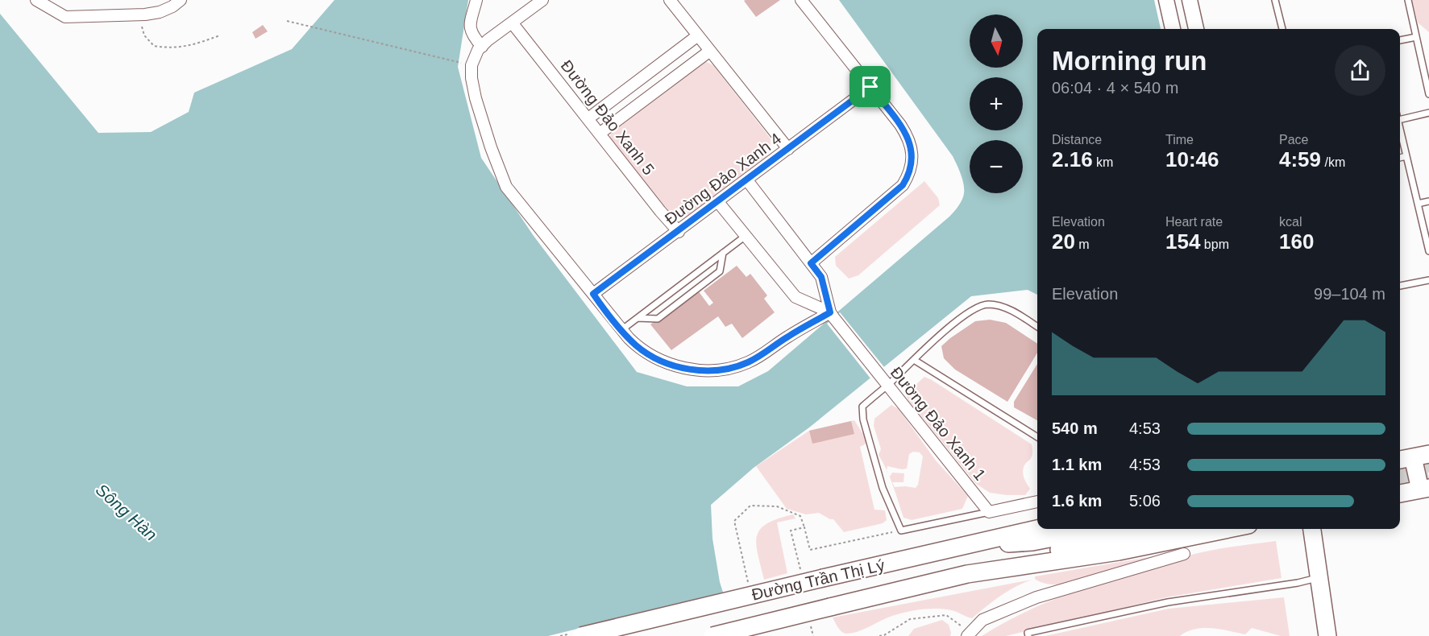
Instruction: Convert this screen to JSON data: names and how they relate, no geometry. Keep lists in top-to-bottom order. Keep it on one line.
{"streets":{"main road":["Đường Trần Thị Lý"],"street":["Đường Đảo Xanh 5","Đường Đảo Xanh 4","Đường Đảo Xanh 1"]},"crossings":[["Đường Đảo Xanh 5","Đường Đảo Xanh 4"],["Đường Đảo Xanh 4","Đường Đảo Xanh 1"]],"water":["Sông Hàn"],"north":"bottom","page":{"map_buttons":["+","−"],"heading":["Morning run","06:04 · 4 × 540 m"],"stats":[["Distance","2.16 km"],["Time","10:46"],["Pace","4:59 /km"],["Elevation","20 m"],["Heart rate","154 bpm"],["kcal","160"]],"chart":["Elevation","99–104 m"],"list":[{"name":"540 m","note":"4:53"},{"name":"1.1 km","note":"4:53"},{"name":"1.6 km","note":"5:06"}]}}
